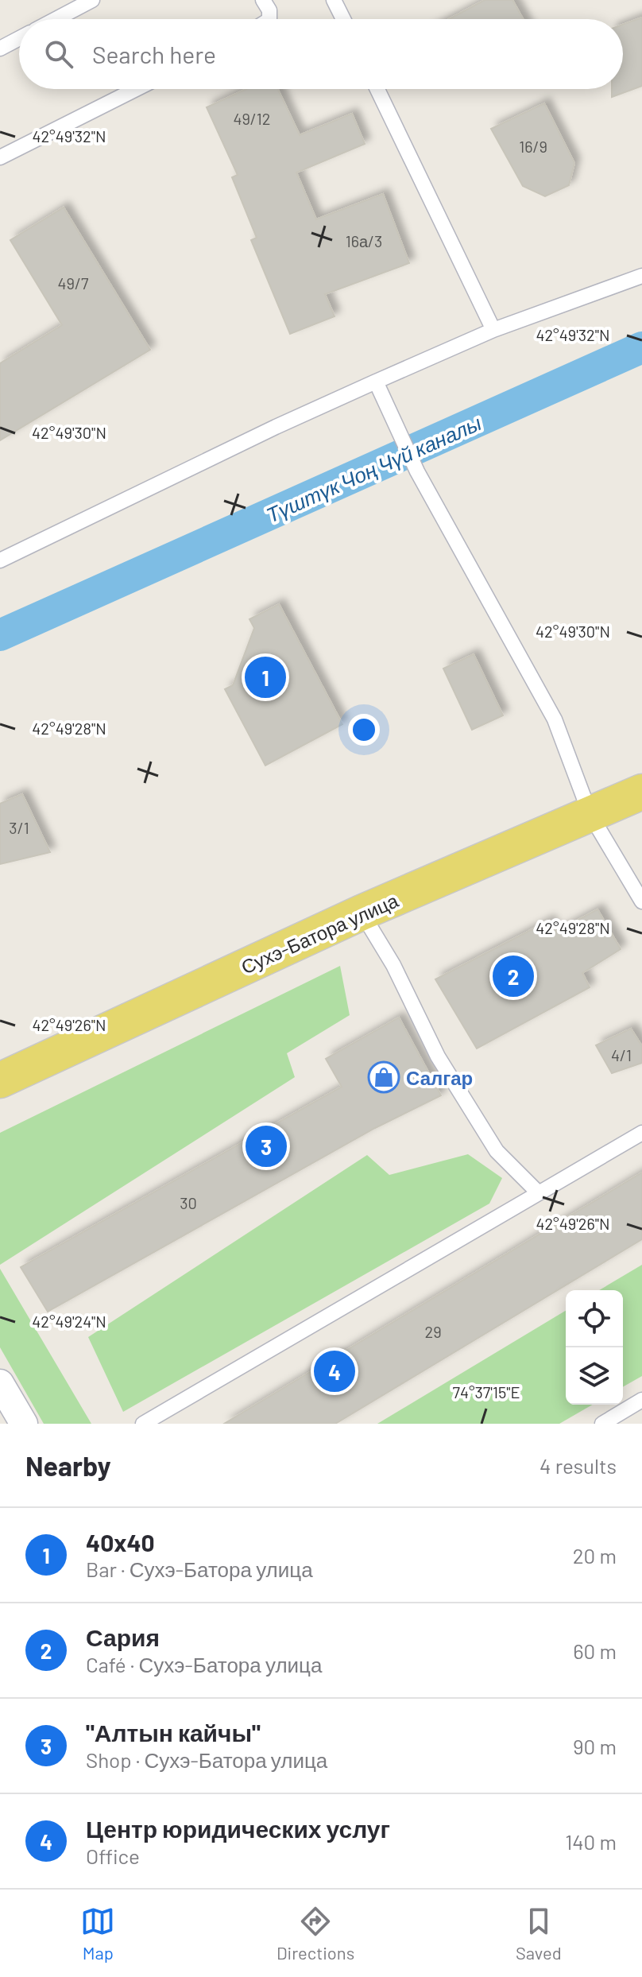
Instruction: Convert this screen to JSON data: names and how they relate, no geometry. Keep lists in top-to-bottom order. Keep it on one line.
{"streets":{"main road":["Сухэ-Батора улица"]},"water":["Түштүк Чоң Чүй каналы"],"places":{"shop":["Салгар"]},"house_numbers":["49/12","16/9","16а/3","49/7","3/1","4/1","30","29"],"page":{"search":"Search here","pins":["1","2","3","4"],"heading":["Nearby","4 results"],"list":[{"mark":"1","name":"40x40","note":"Bar · Сухэ-Батора улица","value":"20 m"},{"mark":"2","name":"Сария","note":"Café · Сухэ-Батора улица","value":"60 m"},{"mark":"3","name":"\"Алтын кайчы\"","note":"Shop · Сухэ-Батора улица","value":"90 m"},{"mark":"4","name":"Центр юридических услуг","note":"Office","value":"140 m"}],"nav":["Map","Directions","Saved"]},"coordinates":["42°49'32\"N","42°49'30\"N","42°49'28\"N","42°49'26\"N","42°49'24\"N","74°37'15\"E"]}
